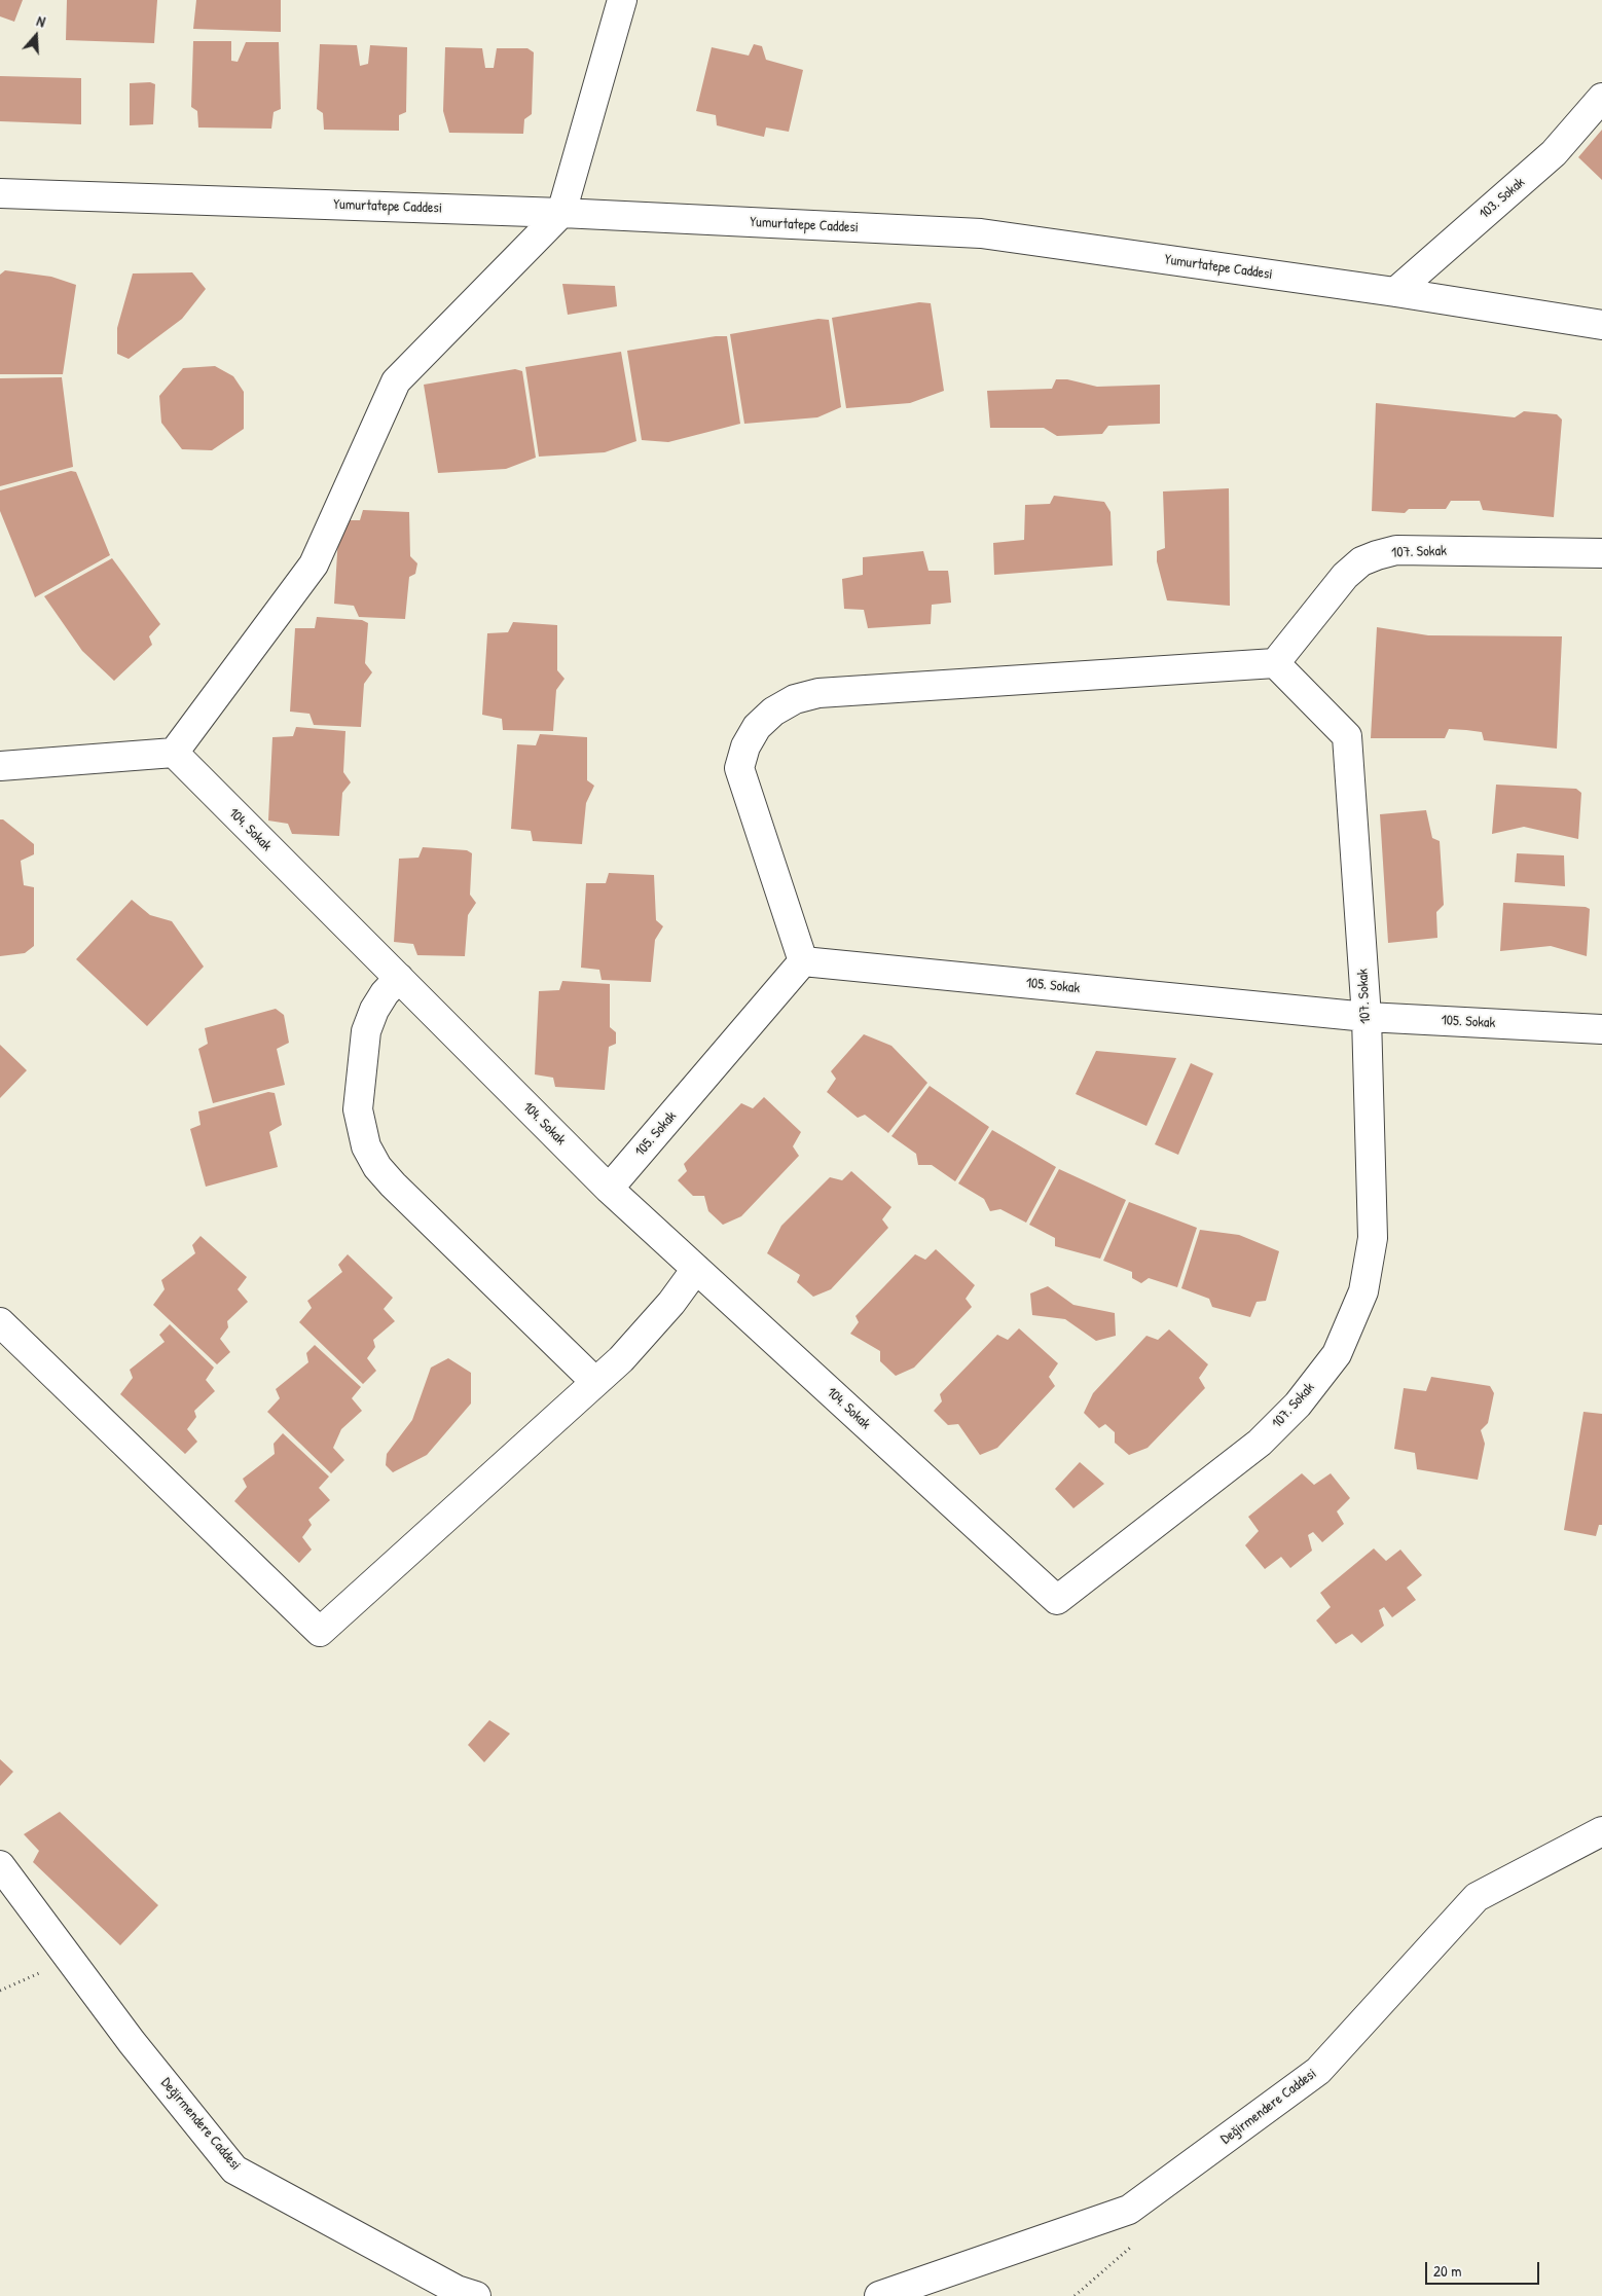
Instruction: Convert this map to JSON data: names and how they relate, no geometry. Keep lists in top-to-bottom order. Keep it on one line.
{"streets":{"street":["103. Sokak","Yumurtatepe Caddesi","107. Sokak","104. Sokak","105. Sokak","Değirmendere Caddesi"]},"crossings":[["103. Sokak","Yumurtatepe Caddesi"],["107. Sokak","104. Sokak"],["107. Sokak","105. Sokak"],["104. Sokak","105. Sokak"]],"scale_bar":"20 m","north":"top"}
